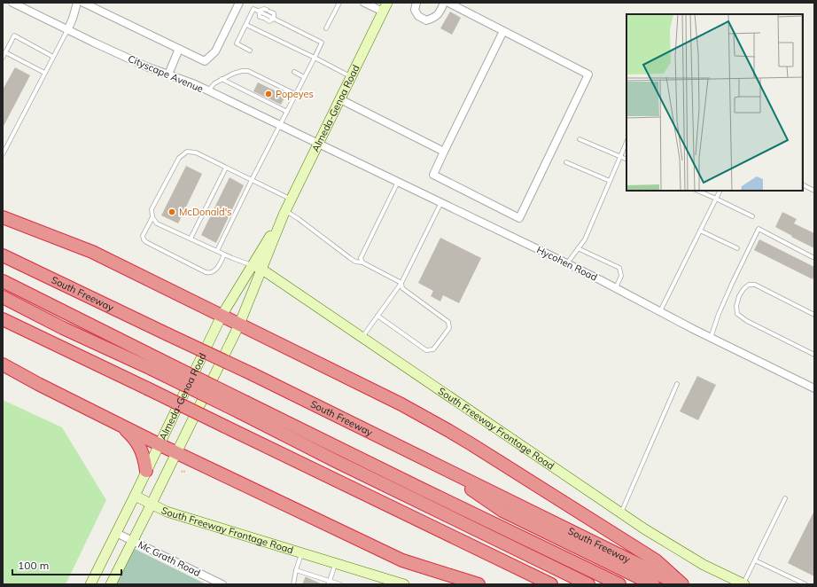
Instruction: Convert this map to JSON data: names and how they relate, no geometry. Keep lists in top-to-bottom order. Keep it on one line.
{"streets":{"highway":["South Freeway"],"main road":["Almeda-Genoa Road","South Freeway Frontage Road"],"street":["Cityscape Avenue","Hycohen Road","Mc Grath Road"]},"crossings":[["Cityscape Avenue","Almeda-Genoa Road"],["Cityscape Avenue","Hycohen Road"],["Almeda-Genoa Road","Hycohen Road"],["Almeda-Genoa Road","South Freeway Frontage Road"],["Almeda-Genoa Road","Mc Grath Road"]],"places":["Popeyes","McDonald's"],"scale_bar":"100 m"}
